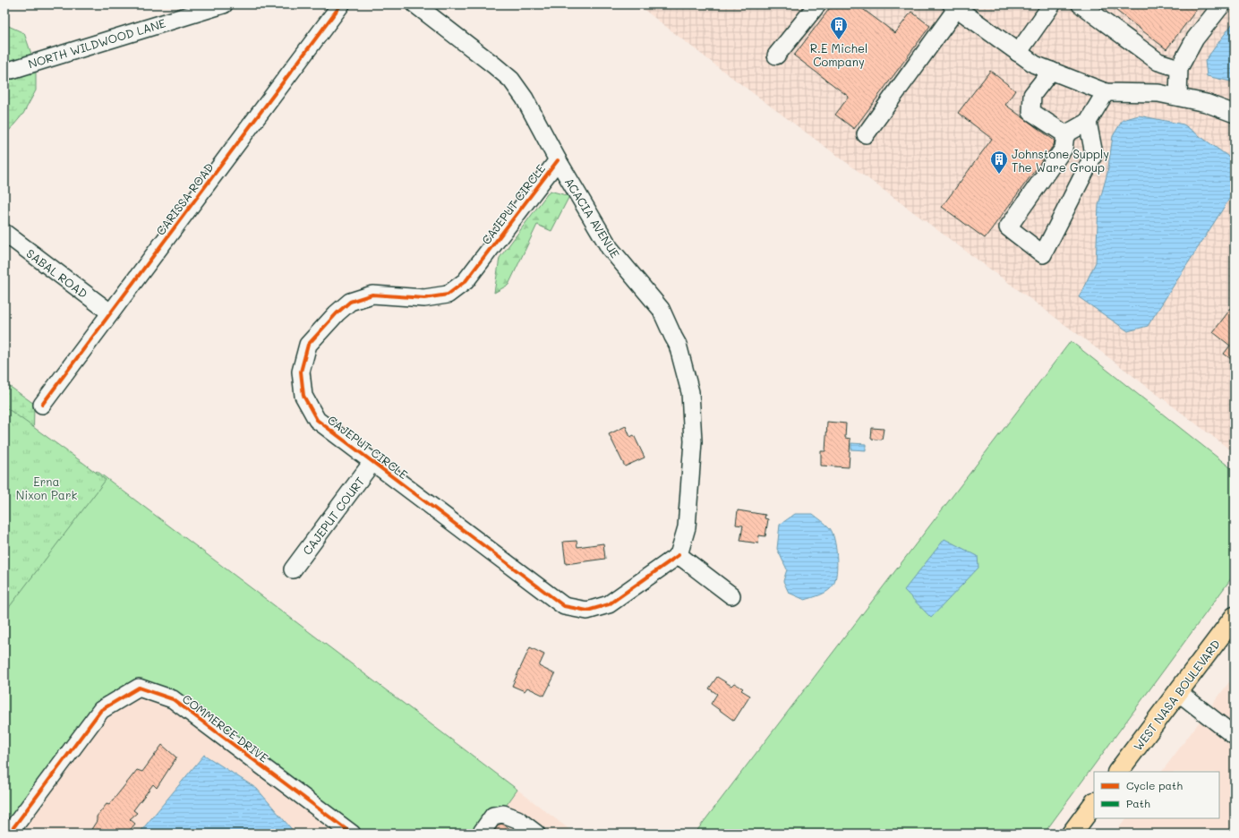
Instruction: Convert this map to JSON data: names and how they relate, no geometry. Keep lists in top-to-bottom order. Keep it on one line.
{"streets":{"main road":["WEST NASA BOULEVARD"],"street":["NORTH WILDWOOD LANE","CARISSA ROAD","CAJEPUT CIRCLE","ACACIA AVENUE","SABAL ROAD","CAJEPUT COURT","COMMERCE DRIVE"]},"crossings":[["CARISSA ROAD","SABAL ROAD"],["CAJEPUT CIRCLE","ACACIA AVENUE"],["CAJEPUT CIRCLE","CAJEPUT COURT"]],"parks":["Erna Nixon Park"],"places":{"building":["R.E Michel Company","Johnstone Supply The Ware Group"]},"legend":["Cycle path","Path"]}
